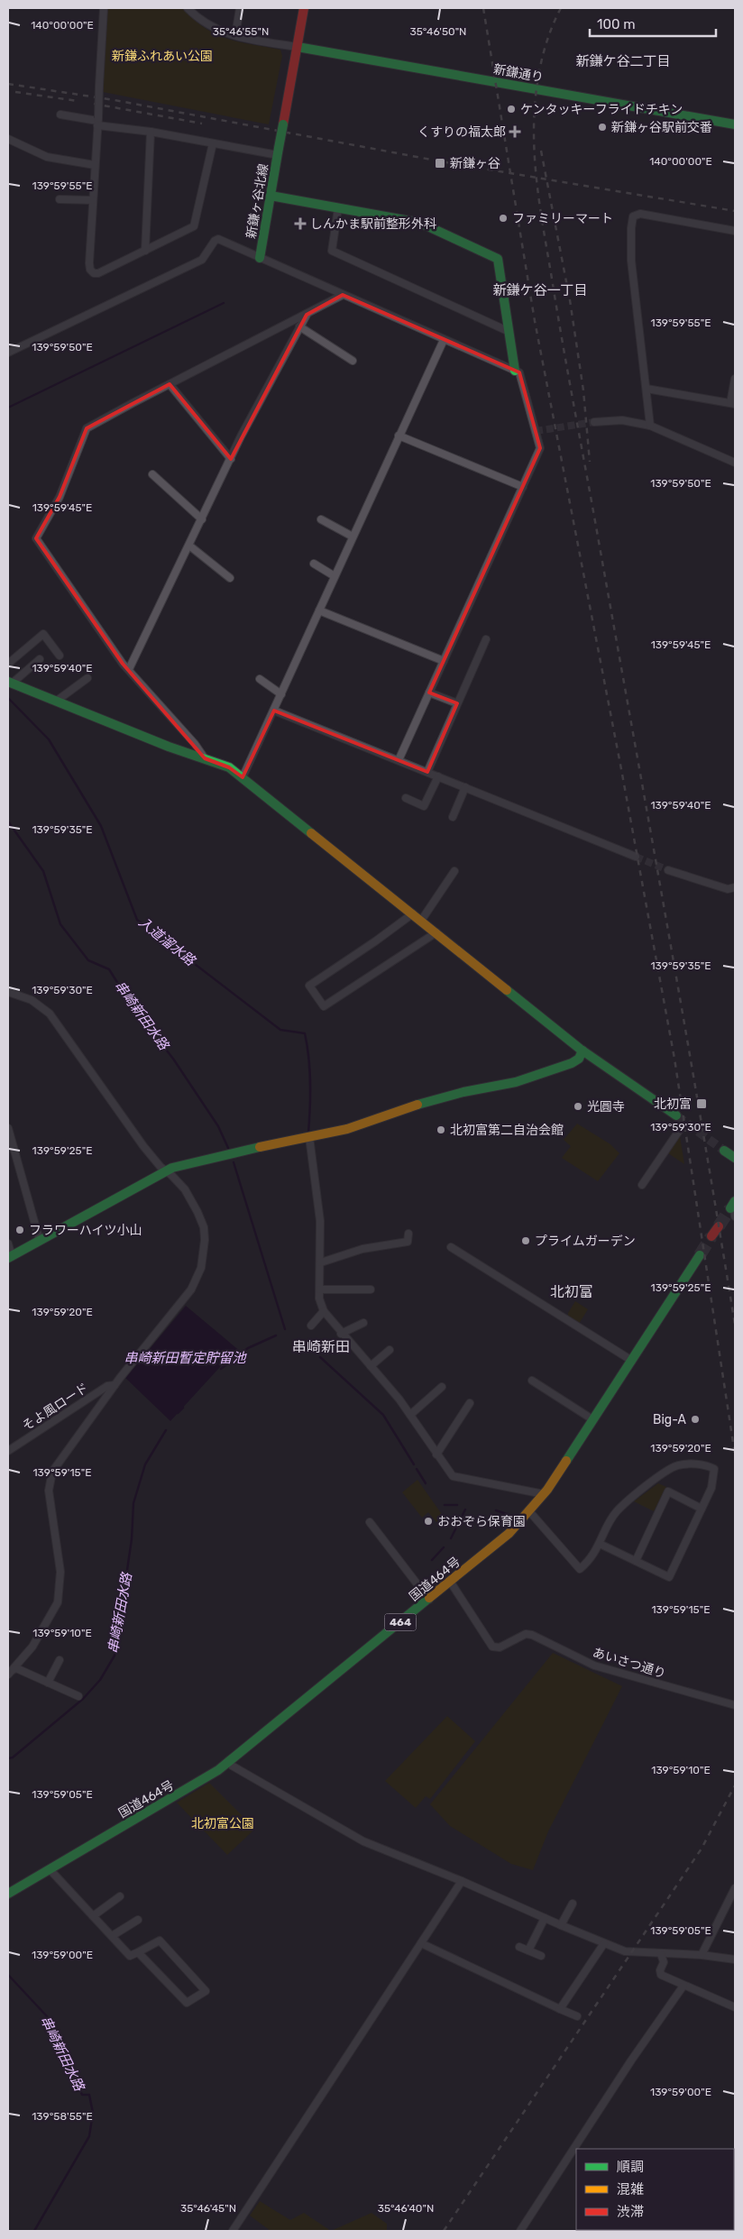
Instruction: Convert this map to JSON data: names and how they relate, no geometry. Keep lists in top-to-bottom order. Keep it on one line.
{"streets":{"main road":["新鎌通り","新鎌ヶ谷北線","国道464号","464"],"street":["そよ風ロード","あいさつ通り"]},"crossings":[["新鎌通り","新鎌ヶ谷北線"],["国道464号","あいさつ通り"]],"districts":["新鎌ケ谷二丁目","新鎌ケ谷一丁目","北初富","串崎新田"],"water":["入道溜水路","串崎新田水路","串崎新田暫定貯留池"],"parks":["新鎌ふれあい公園","北初富公園"],"places":{"other":["ケンタッキーフライドチキン","新鎌ヶ谷駅前交番","ファミリーマート","光圓寺","北初富第二自治会館","フラワーハイツ小山","プライムガーデン","Big-A","おおぞら保育園"],"health":["くすりの福太郎","しんかま駅前整形外科"],"transit":["新鎌ヶ谷","北初富"]},"legend":["順調","混雑","渋滞"],"scale_bar":"100 m","coordinates":["140°00'00\"E","35°46'55\"N","35°46'50\"N","139°59'55\"E","139°59'50\"E","139°59'45\"E","139°59'40\"E","139°59'35\"E","139°59'30\"E","139°59'25\"E","139°59'20\"E","139°59'15\"E","139°59'10\"E","139°59'05\"E","139°59'00\"E","139°58'55\"E","35°46'45\"N","35°46'40\"N"]}
